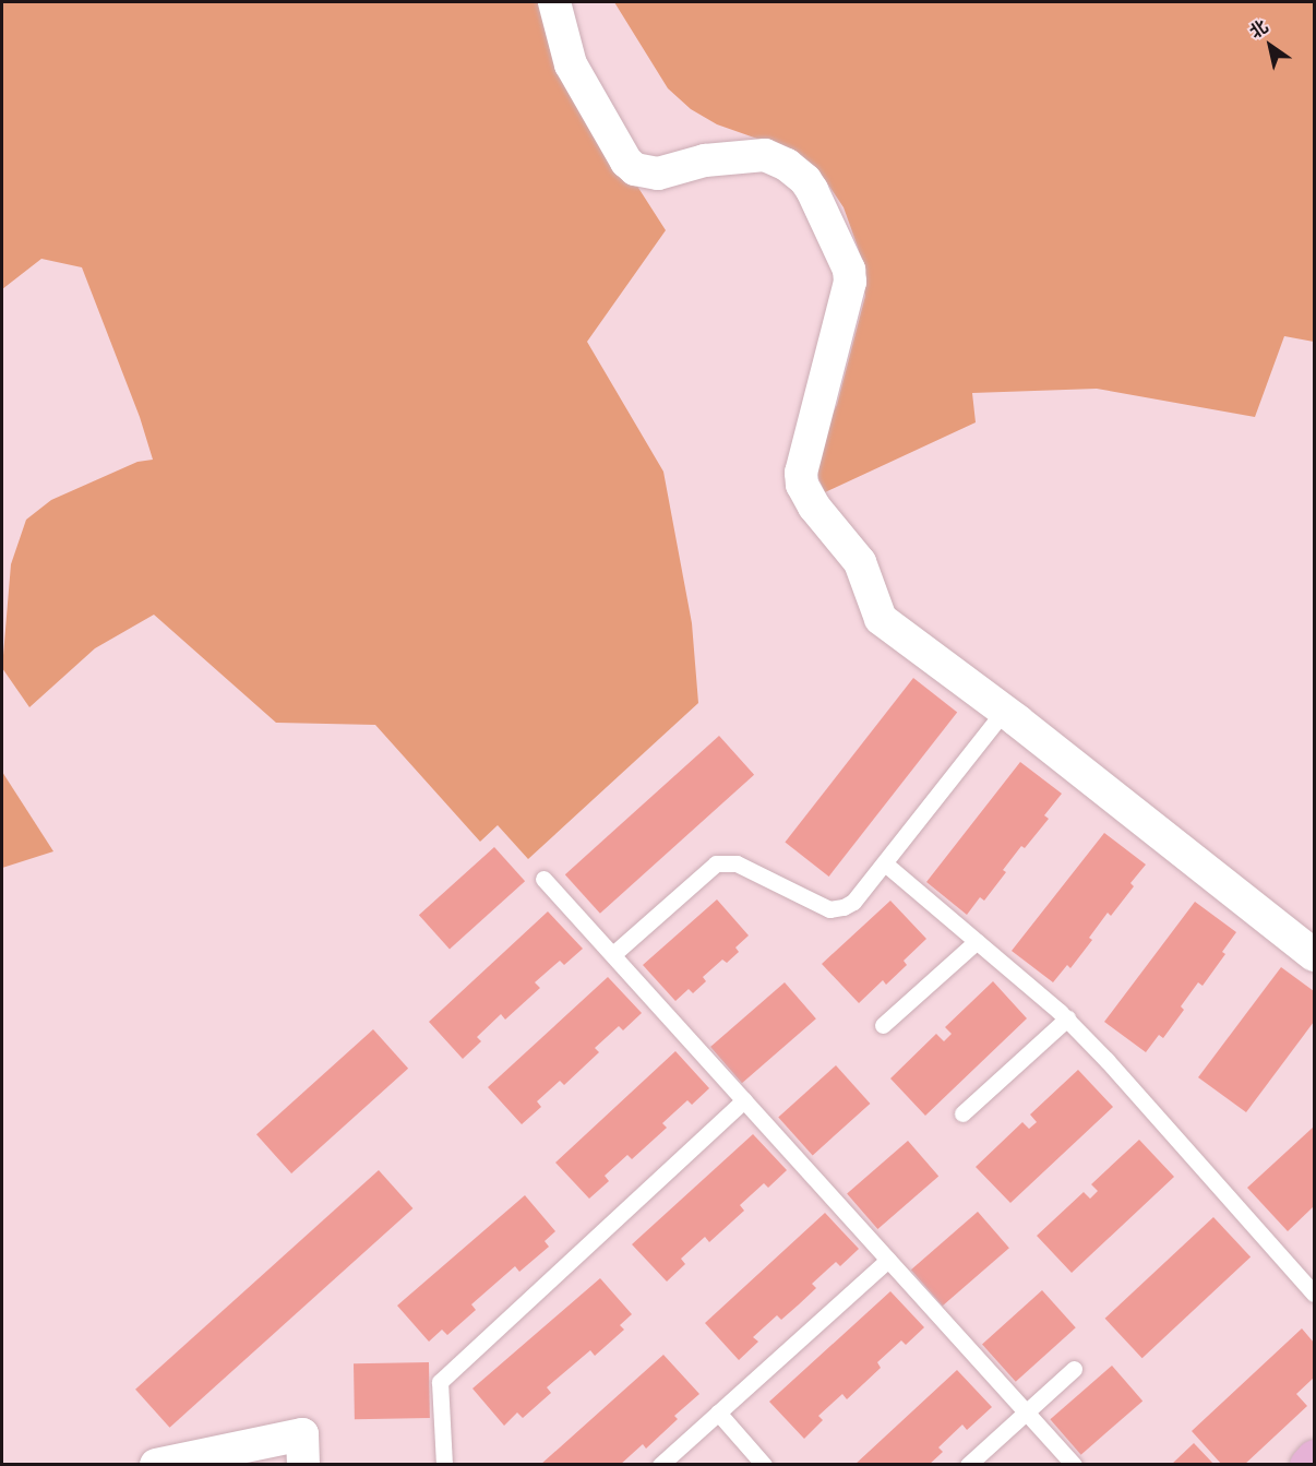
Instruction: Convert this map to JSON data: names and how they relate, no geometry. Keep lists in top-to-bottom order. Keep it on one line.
{"north":"top left"}
